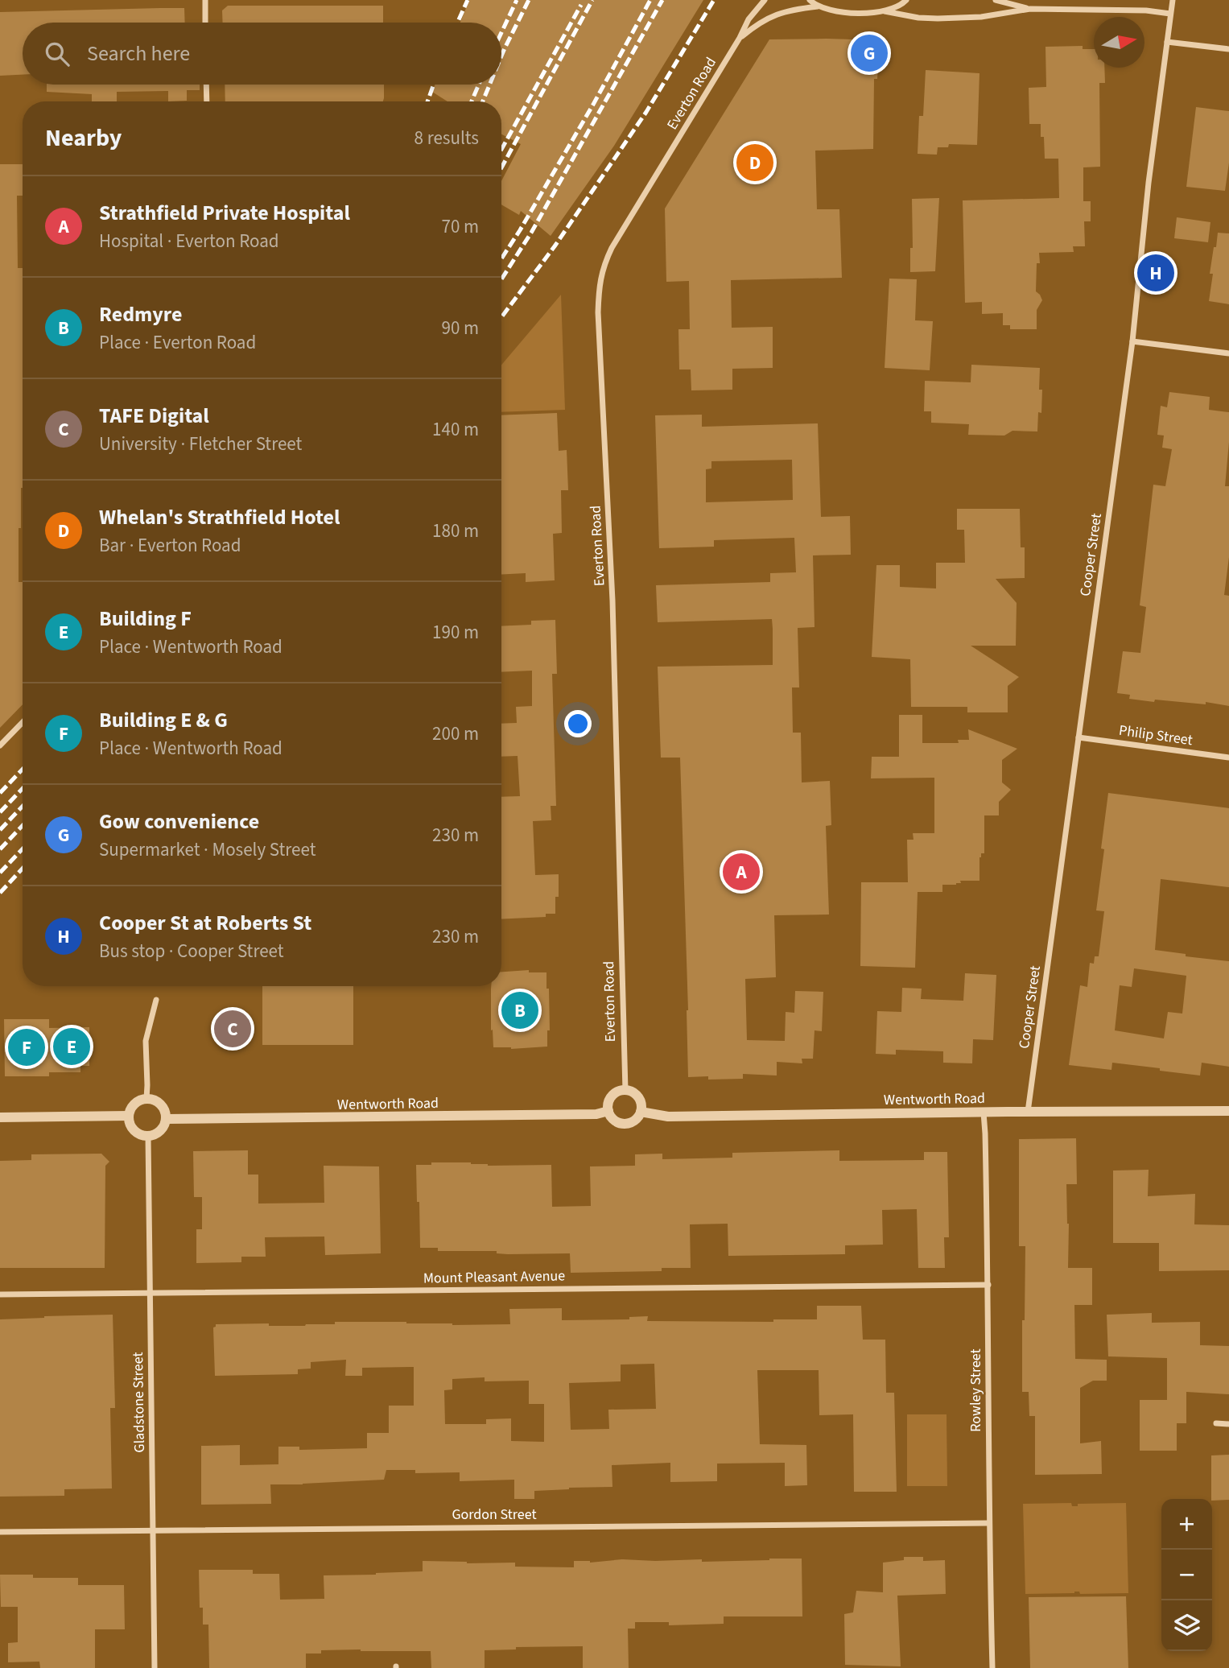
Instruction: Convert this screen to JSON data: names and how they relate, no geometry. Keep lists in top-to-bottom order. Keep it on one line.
{"streets":{"street":["Everton Road","Cooper Street","Philip Street","Wentworth Road","Mount Pleasant Avenue","Rowley Street","Gladstone Street","Gordon Street"]},"crossings":[["Everton Road","Wentworth Road"],["Cooper Street","Philip Street"],["Cooper Street","Wentworth Road"],["Wentworth Road","Rowley Street"],["Wentworth Road","Gladstone Street"],["Mount Pleasant Avenue","Rowley Street"],["Mount Pleasant Avenue","Gladstone Street"],["Rowley Street","Gordon Street"],["Gladstone Street","Gordon Street"]],"north":"right","page":{"search":"Search here","pins":["G","D","H","A","B","C","E","F"],"heading":["Nearby","8 results"],"list":[{"mark":"A","name":"Strathfield Private Hospital","note":"Hospital · Everton Road","value":"70 m"},{"mark":"B","name":"Redmyre","note":"Place · Everton Road","value":"90 m"},{"mark":"C","name":"TAFE Digital","note":"University · Fletcher Street","value":"140 m"},{"mark":"D","name":"Whelan's Strathfield Hotel","note":"Bar · Everton Road","value":"180 m"},{"mark":"E","name":"Building F","note":"Place · Wentworth Road","value":"190 m"},{"mark":"F","name":"Building E & G","note":"Place · Wentworth Road","value":"200 m"},{"mark":"G","name":"Gow convenience","note":"Supermarket · Mosely Street","value":"230 m"},{"mark":"H","name":"Cooper St at Roberts St","note":"Bus stop · Cooper Street","value":"230 m"}],"map_buttons":["+","−"]}}
